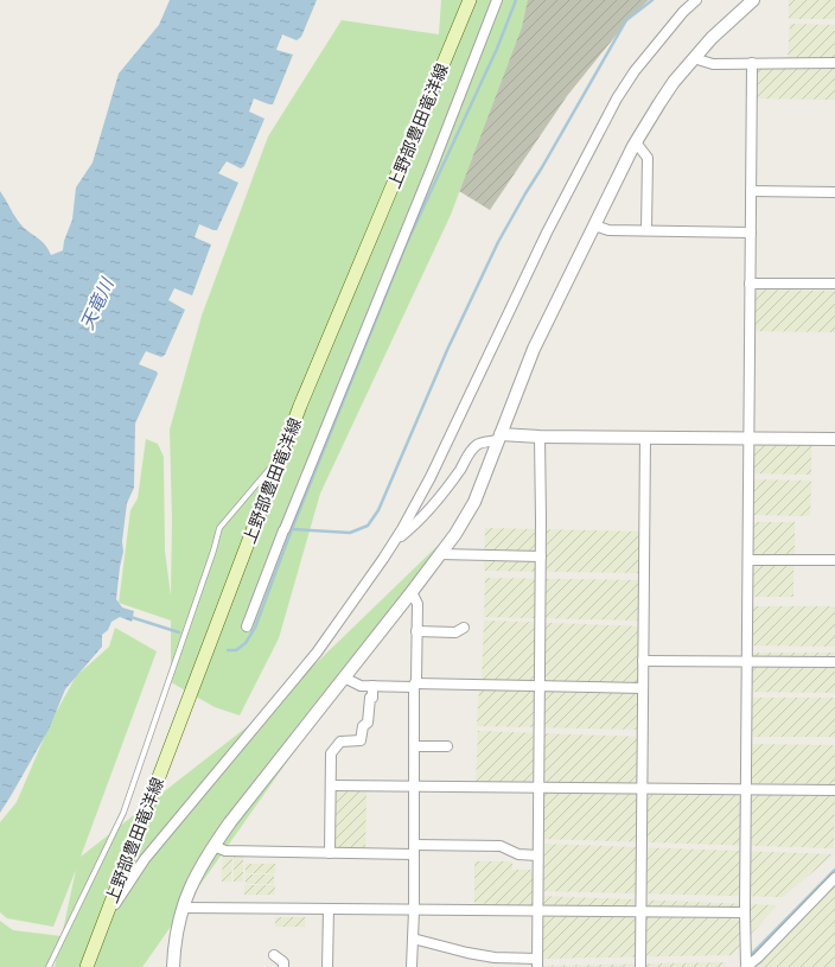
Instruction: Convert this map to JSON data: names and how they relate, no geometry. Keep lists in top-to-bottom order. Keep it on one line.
{"streets":{"main road":["上野部豊田竜洋線"]},"water":["天竜川"]}
